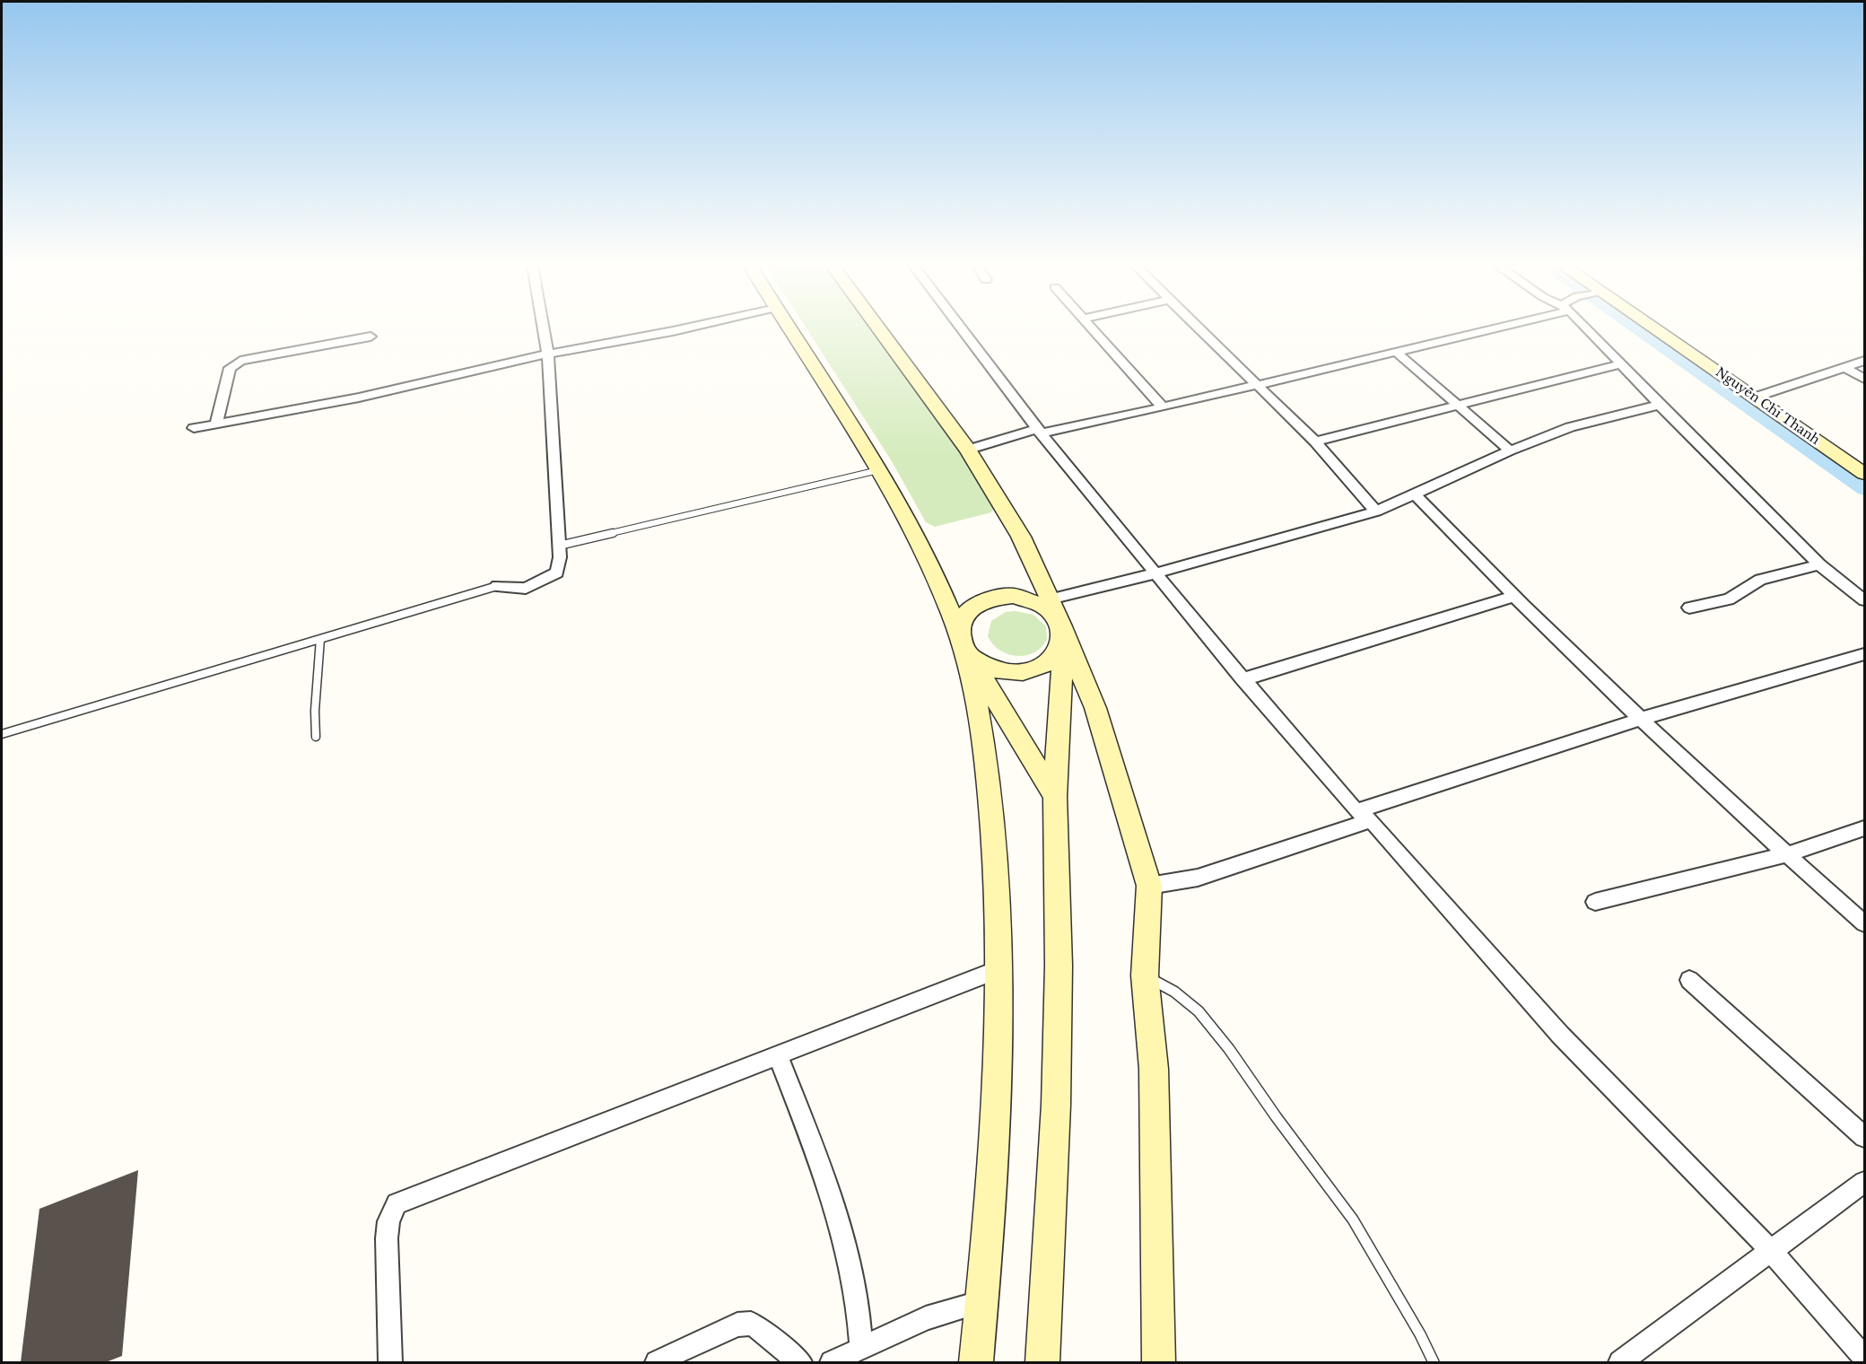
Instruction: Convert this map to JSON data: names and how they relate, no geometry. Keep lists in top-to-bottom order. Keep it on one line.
{"streets":{"street":["Nguyễn Chí Thanh"]}}
